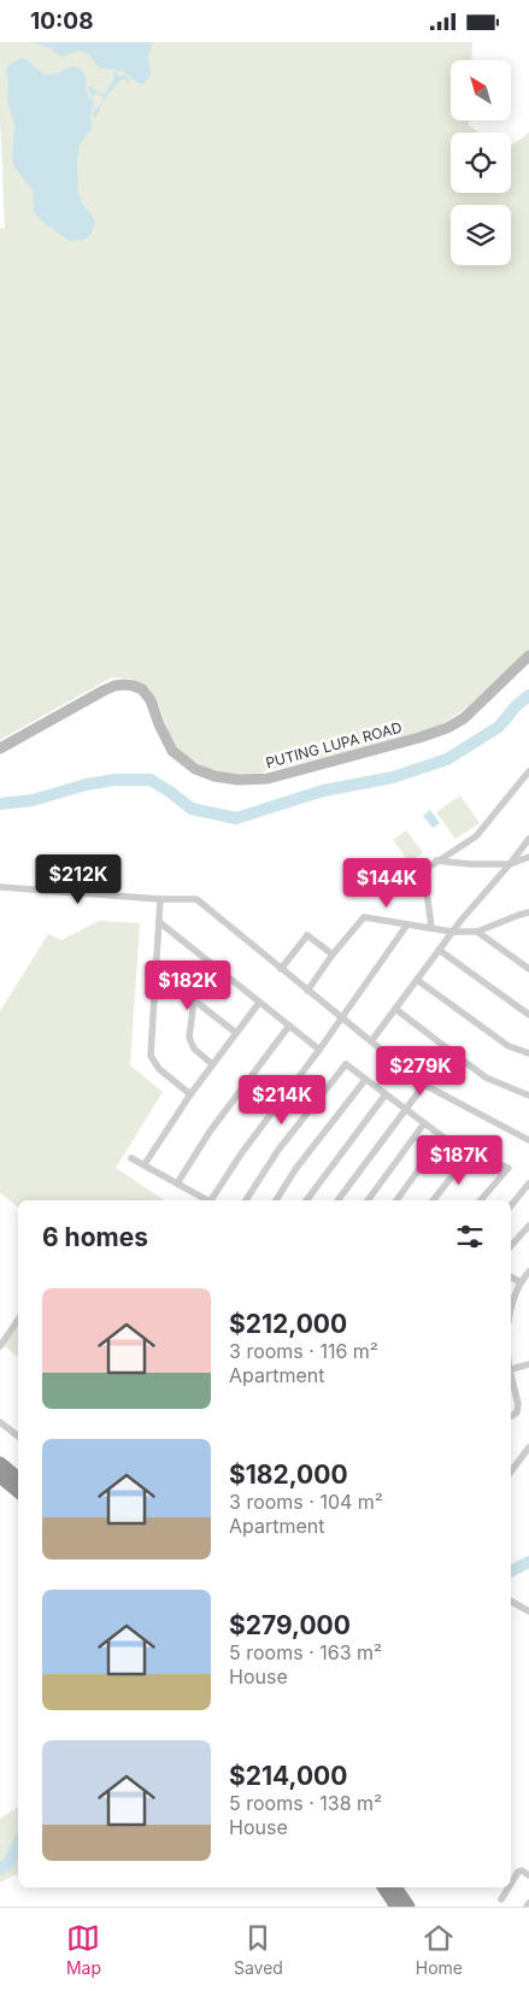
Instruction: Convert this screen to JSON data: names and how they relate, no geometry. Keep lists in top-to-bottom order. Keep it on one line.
{"streets":{"street":["PUTING LUPA ROAD"]},"north":"top left","page":{"status":"10:08","price":["$212K","$144K","$182K","$279K","$214K","$187K"],"heading":"6 homes","list":[{"name":"$212,000","note":"3 rooms · 116 m² · Apartment"},{"name":"$182,000","note":"3 rooms · 104 m² · Apartment"},{"name":"$279,000","note":"5 rooms · 163 m² · House"},{"name":"$214,000","note":"5 rooms · 138 m² · House"}],"tabs":["Map","Saved","Home"]}}
